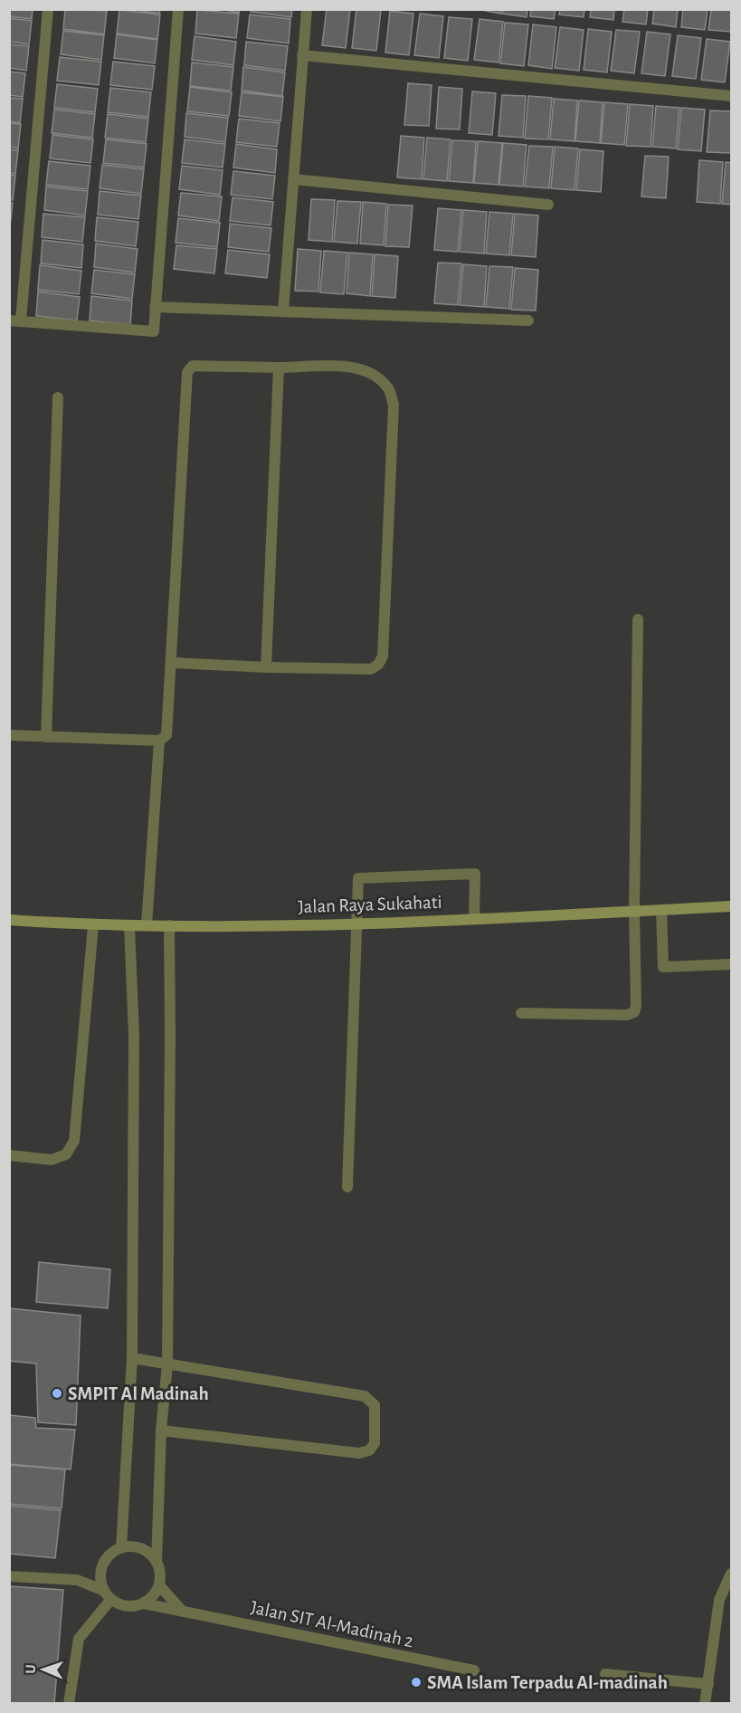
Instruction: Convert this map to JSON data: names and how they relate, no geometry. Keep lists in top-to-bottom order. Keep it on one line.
{"streets":{"main road":["Jalan Raya Sukahati"],"street":["Jalan SIT Al-Madinah 2"]},"places":["SMPIT Al Madinah","SMA Islam Terpadu Al-madinah"],"north":"left"}
